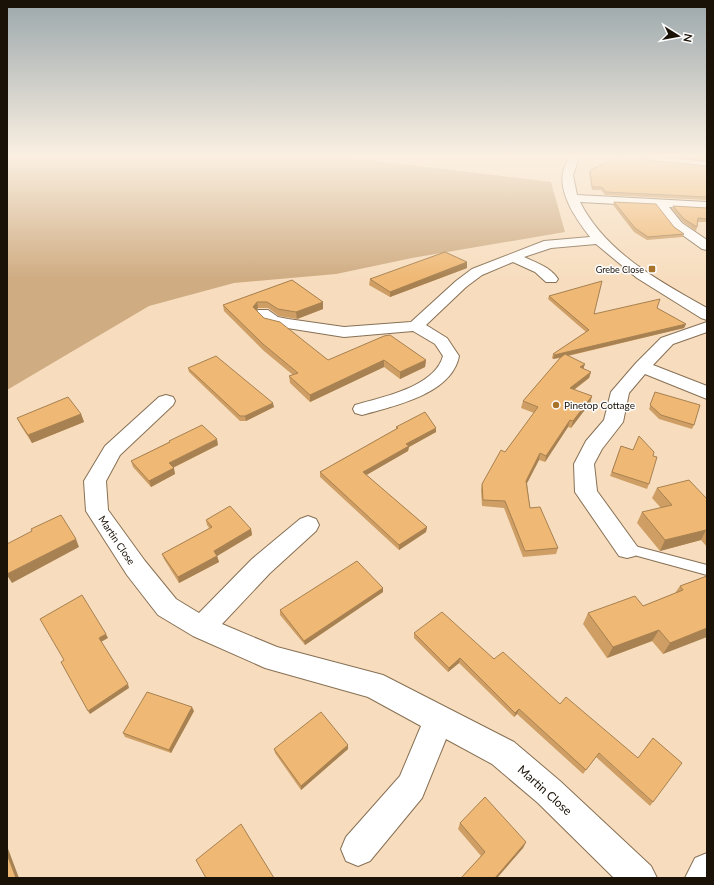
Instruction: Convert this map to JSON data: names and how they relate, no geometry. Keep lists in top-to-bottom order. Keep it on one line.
{"streets":{"street":["Martin Close"]},"places":{"transit":["Grebe Close"],"other":["Pinetop Cottage"]},"north":"right"}
